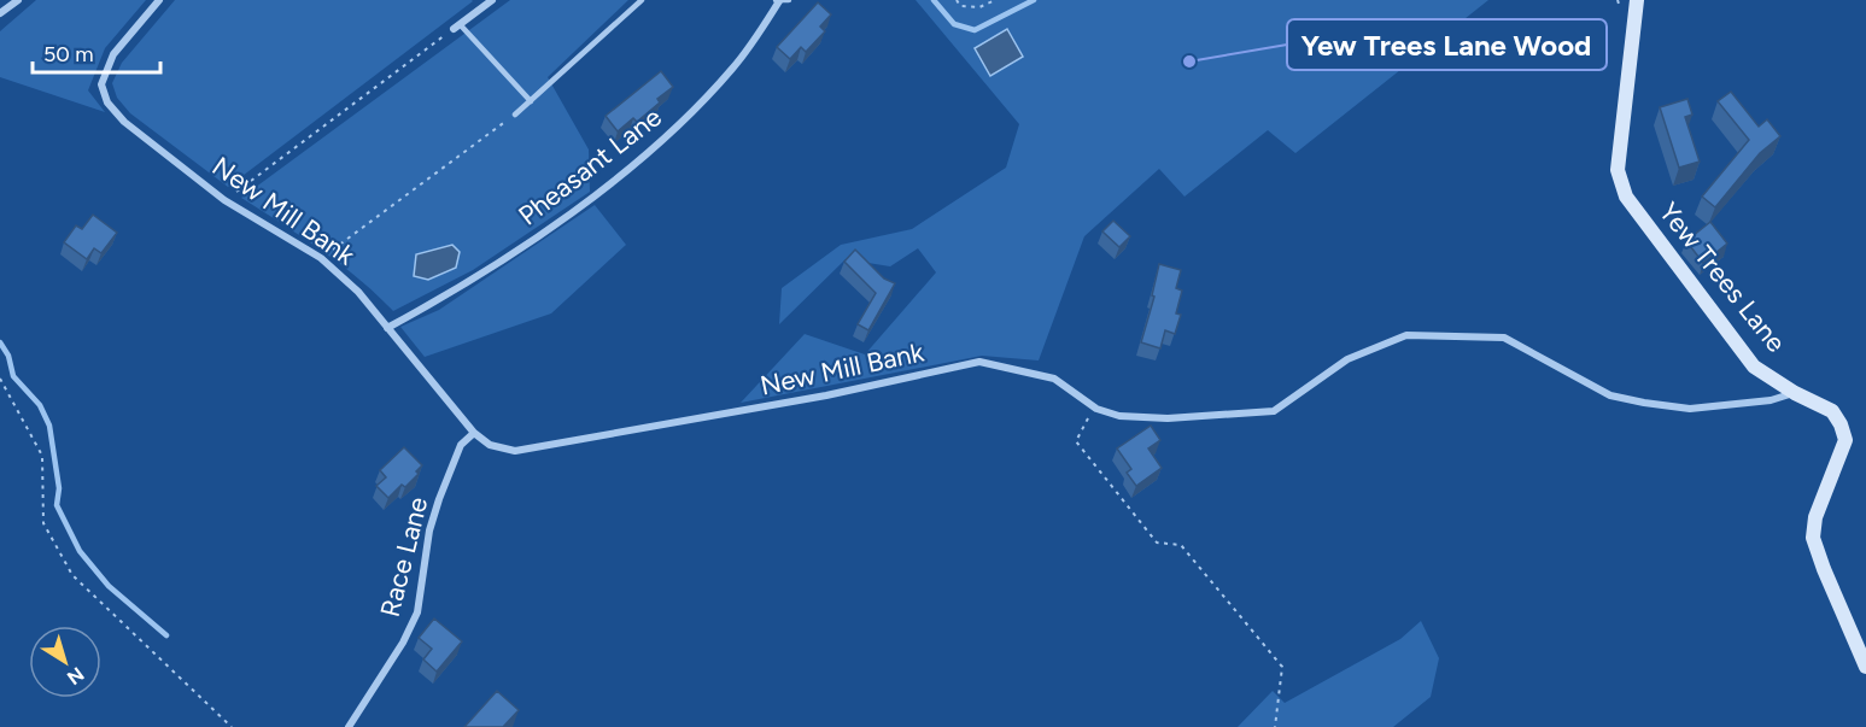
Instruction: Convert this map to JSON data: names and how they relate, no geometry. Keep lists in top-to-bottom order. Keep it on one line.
{"streets":{"street":["Pheasant Lane","New Mill Bank","Yew Trees Lane","Race Lane"]},"crossings":[["Pheasant Lane","New Mill Bank"],["New Mill Bank","Yew Trees Lane"],["New Mill Bank","Race Lane"]],"places":["Yew Trees Lane Wood"],"scale_bar":"50 m","north":"bottom right"}
